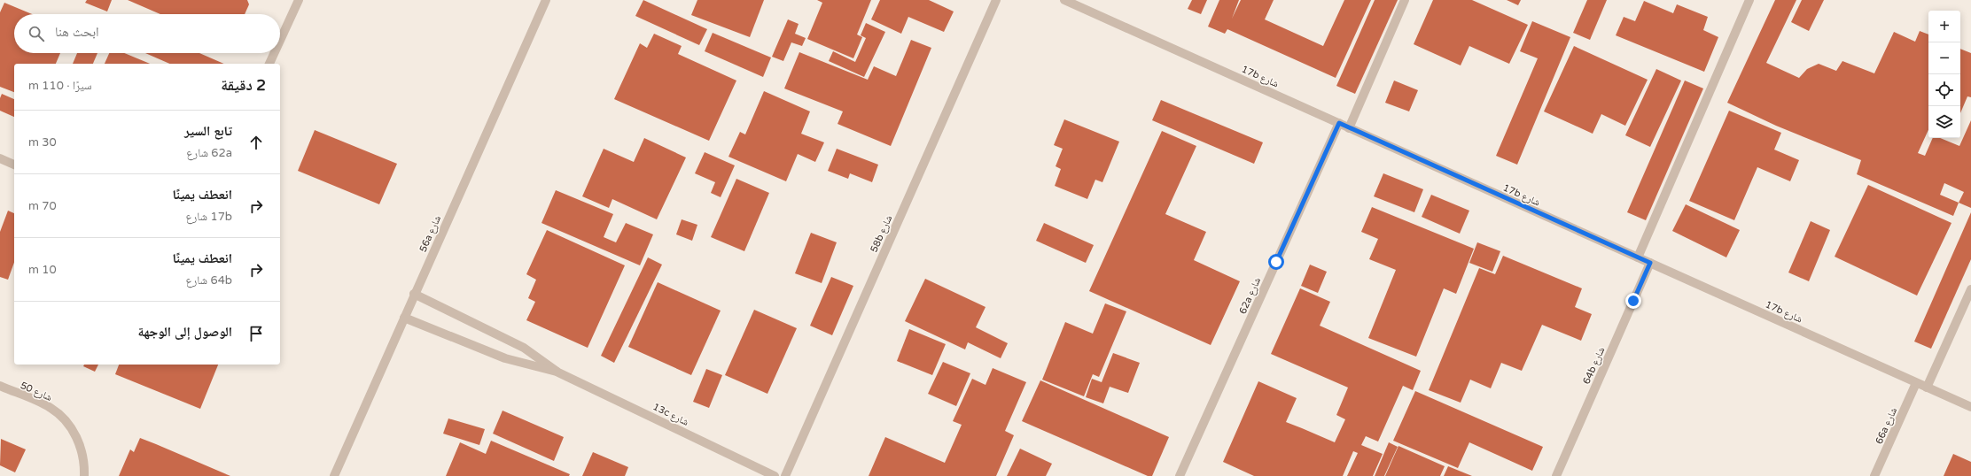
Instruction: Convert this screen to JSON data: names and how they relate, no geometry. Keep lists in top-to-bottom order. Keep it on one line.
{"streets":{"street":["17b شارع","56a شارع","58b شارع","62a شارع","64b شارع","شارع 50","13c شارع","66a شارع"]},"crossings":[["17b شارع","62a شارع"],["17b شارع","64b شارع"],["17b شارع","66a شارع"],["56a شارع","13c شارع"]],"page":{"map_buttons":["+","−"],"search":"ابحث هنا","heading":["2 دقيقة","سيرًا · 110 m"],"list":[["تابع السير","62a شارع","30 m"],["انعطف يمينًا","17b شارع","70 m"],["انعطف يمينًا","64b شارع","10 m"],"الوصول إلى الوجهة"]}}
